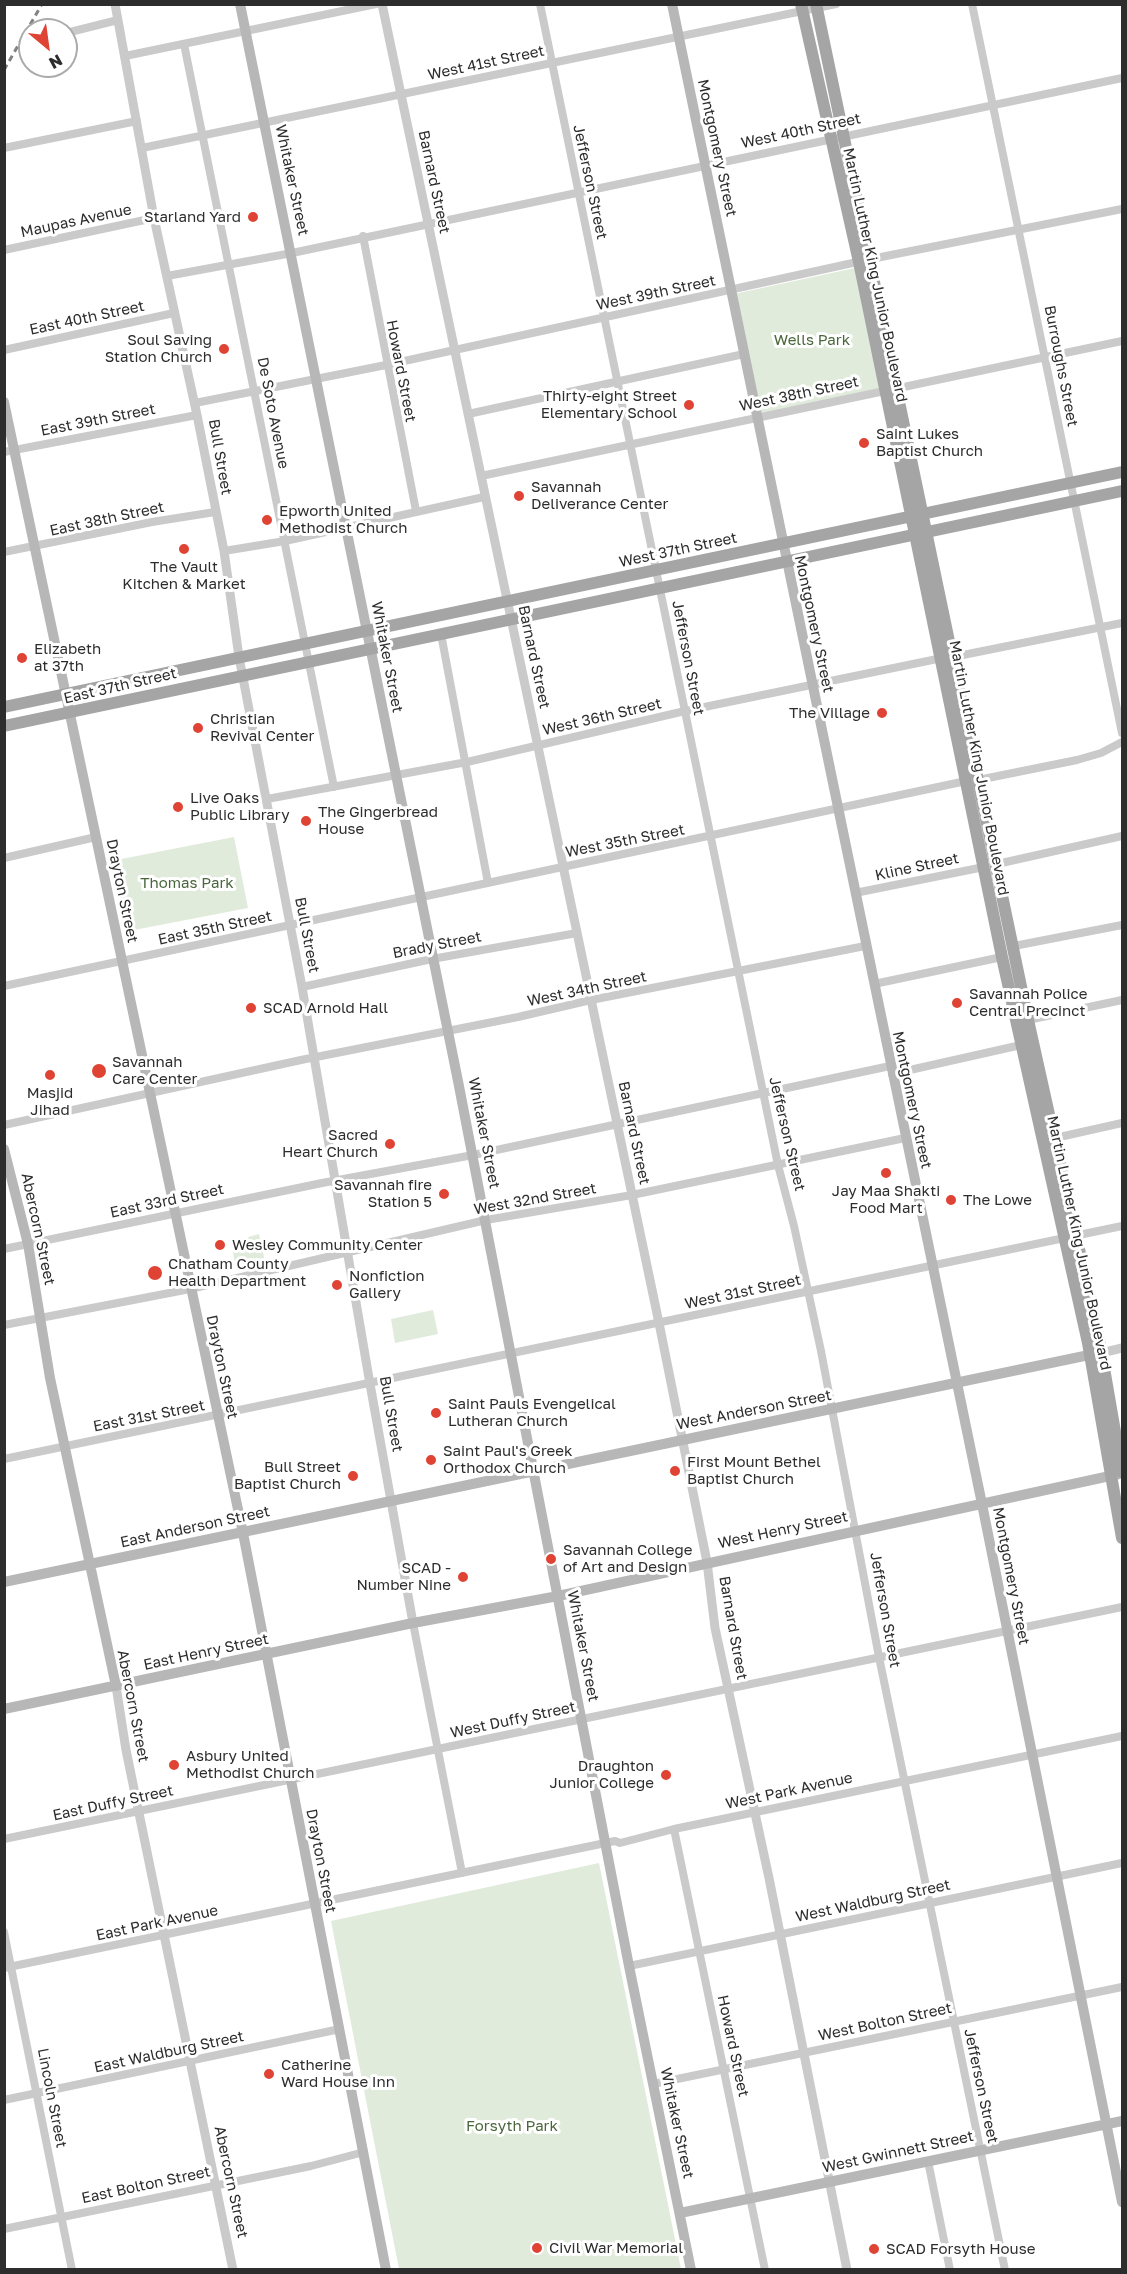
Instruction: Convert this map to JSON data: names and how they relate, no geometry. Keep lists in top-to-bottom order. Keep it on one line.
{"streets":{"main road":["Montgomery Street","Whitaker Street","Martin Luther King Junior Boulevard","West 37th Street","East 37th Street","Drayton Street","Abercorn Street","West Anderson Street","East Anderson Street","West Henry Street","East Henry Street","West Gwinnett Street"],"street":["West 41st Street","West 40th Street","Barnard Street","Jefferson Street","Maupas Avenue","West 39th Street","East 40th Street","Burroughs Street","Howard Street","West 38th Street","De Soto Avenue","East 39th Street","Bull Street","East 38th Street","West 36th Street","West 35th Street","Kline Street","East 35th Street","Brady Street","West 34th Street","West 32nd Street","East 33rd Street","West 31st Street","East 31st Street","West Duffy Street","West Park Avenue","East Duffy Street","West Waldburg Street","East Park Avenue","West Bolton Street","East Waldburg Street","Lincoln Street","East Bolton Street"]},"crossings":[["West 41st Street","Montgomery Street"],["West 41st Street","Whitaker Street"],["West 41st Street","Barnard Street"],["West 41st Street","Jefferson Street"],["West 41st Street","Martin Luther King Junior Boulevard"],["West 41st Street","De Soto Avenue"],["West 41st Street","Bull Street"],["West 40th Street","Montgomery Street"],["West 40th Street","Whitaker Street"],["West 40th Street","Barnard Street"],["West 40th Street","Jefferson Street"],["West 40th Street","Martin Luther King Junior Boulevard"],["West 40th Street","Burroughs Street"],["West 40th Street","Howard Street"],["West 40th Street","De Soto Avenue"],["West 40th Street","Bull Street"],["Montgomery Street","West 39th Street"],["Montgomery Street","West 38th Street"],["Montgomery Street","West 37th Street"],["Montgomery Street","West 36th Street"],["Montgomery Street","West 35th Street"],["Montgomery Street","Kline Street"],["Montgomery Street","West 34th Street"],["Montgomery Street","West 32nd Street"],["Montgomery Street","East 33rd Street"],["Montgomery Street","West 31st Street"],["Montgomery Street","West Anderson Street"],["Montgomery Street","West Henry Street"],["Montgomery Street","West Duffy Street"],["Montgomery Street","West Park Avenue"],["Montgomery Street","West Waldburg Street"],["Montgomery Street","West Bolton Street"],["Montgomery Street","West Gwinnett Street"],["Whitaker Street","West 39th Street"],["Whitaker Street","West 37th Street"],["Whitaker Street","West 36th Street"],["Whitaker Street","West 35th Street"],["Whitaker Street","Brady Street"],["Whitaker Street","West 34th Street"],["Whitaker Street","West 32nd Street"],["Whitaker Street","East 33rd Street"],["Whitaker Street","West 31st Street"],["Whitaker Street","West Anderson Street"],["Whitaker Street","West Henry Street"],["Whitaker Street","West Duffy Street"],["Whitaker Street","West Park Avenue"],["Whitaker Street","West Waldburg Street"],["Whitaker Street","West Bolton Street"],["Whitaker Street","West Gwinnett Street"],["Barnard Street","West 39th Street"],["Barnard Street","West 38th Street"],["Barnard Street","West 37th Street"],["Barnard Street","West 36th Street"],["Barnard Street","West 35th Street"],["Barnard Street","Brady Street"],["Barnard Street","West 34th Street"],["Barnard Street","West 32nd Street"],["Barnard Street","East 33rd Street"],["Barnard Street","West 31st Street"],["Barnard Street","West Anderson Street"],["Barnard Street","West Henry Street"],["Barnard Street","West Duffy Street"],["Barnard Street","West Park Avenue"],["Barnard Street","West Waldburg Street"],["Barnard Street","West Bolton Street"],["Barnard Street","West Gwinnett Street"],["Jefferson Street","West 39th Street"],["Jefferson Street","West 38th Street"],["Jefferson Street","West 37th Street"],["Jefferson Street","West 36th Street"],["Jefferson Street","West 35th Street"],["Jefferson Street","West 34th Street"],["Jefferson Street","West 32nd Street"],["Jefferson Street","East 33rd Street"],["Jefferson Street","West 31st Street"],["Jefferson Street","West Anderson Street"],["Jefferson Street","West Henry Street"],["Jefferson Street","West Duffy Street"],["Jefferson Street","West Park Avenue"],["Jefferson Street","West Waldburg Street"],["Jefferson Street","West Bolton Street"],["Jefferson Street","West Gwinnett Street"],["Maupas Avenue","Bull Street"],["Martin Luther King Junior Boulevard","West 39th Street"],["Martin Luther King Junior Boulevard","West 38th Street"],["Martin Luther King Junior Boulevard","West 37th Street"],["Martin Luther King Junior Boulevard","West 36th Street"],["Martin Luther King Junior Boulevard","West 35th Street"],["Martin Luther King Junior Boulevard","Kline Street"],["Martin Luther King Junior Boulevard","East 33rd Street"],["Martin Luther King Junior Boulevard","West 31st Street"],["Martin Luther King Junior Boulevard","West Anderson Street"],["Martin Luther King Junior Boulevard","West Henry Street"],["West 39th Street","Burroughs Street"],["West 39th Street","Howard Street"],["West 39th Street","De Soto Avenue"],["West 39th Street","Bull Street"],["East 40th Street","Bull Street"],["Burroughs Street","West 38th Street"],["Burroughs Street","West 37th Street"],["Burroughs Street","West 36th Street"],["Howard Street","West Park Avenue"],["Howard Street","West Waldburg Street"],["Howard Street","West Bolton Street"],["Howard Street","West Gwinnett Street"],["De Soto Avenue","West 37th Street"],["De Soto Avenue","West 36th Street"],["East 39th Street","Bull Street"],["East 39th Street","Drayton Street"],["Bull Street","East 38th Street"],["Bull Street","West 37th Street"],["Bull Street","East 37th Street"],["Bull Street","West 36th Street"],["Bull Street","West 35th Street"],["Bull Street","East 35th Street"],["Bull Street","Brady Street"],["Bull Street","West 34th Street"],["Bull Street","West 32nd Street"],["Bull Street","East 33rd Street"],["Bull Street","West 31st Street"],["Bull Street","West Anderson Street"],["Bull Street","East 31st Street"],["Bull Street","East Anderson Street"],["Bull Street","West Henry Street"],["Bull Street","East Henry Street"],["Bull Street","West Duffy Street"],["Bull Street","West Park Avenue"],["Bull Street","East Duffy Street"],["Bull Street","East Park Avenue"],["East 38th Street","Drayton Street"],["West 37th Street","East 37th Street"],["East 37th Street","Drayton Street"],["West 35th Street","East 35th Street"],["Drayton Street","East 35th Street"],["Drayton Street","West 34th Street"],["Drayton Street","West 32nd Street"],["Drayton Street","East 33rd Street"],["Drayton Street","East 31st Street"],["Drayton Street","East Anderson Street"],["Drayton Street","East Henry Street"],["Drayton Street","East Duffy Street"],["Drayton Street","East Park Avenue"],["Drayton Street","East Waldburg Street"],["Drayton Street","East Bolton Street"],["West 32nd Street","Abercorn Street"],["East 33rd Street","Abercorn Street"],["Abercorn Street","East 31st Street"],["Abercorn Street","East Anderson Street"],["Abercorn Street","East Henry Street"],["Abercorn Street","East Duffy Street"],["Abercorn Street","East Park Avenue"],["Abercorn Street","East Waldburg Street"],["Abercorn Street","East Bolton Street"],["West 31st Street","East 31st Street"],["West Anderson Street","East Anderson Street"],["West Henry Street","East Henry Street"],["West Duffy Street","East Duffy Street"],["West Park Avenue","East Park Avenue"],["East Park Avenue","Lincoln Street"],["East Waldburg Street","Lincoln Street"],["Lincoln Street","East Bolton Street"]],"parks":["Wells Park","Thomas Park","Forsyth Park"],"places":["Starland Yard","Soul Saving Station Church","Thirty-eight Street Elementary School","Saint Lukes Baptist Church","Savannah Deliverance Center","Epworth United Methodist Church","The Vault Kitchen & Market","Elizabeth at 37th","The Village","Christian Revival Center","Live Oaks Public Library","The Gingerbread House","Savannah Police Central Precinct","SCAD Arnold Hall","Savannah Care Center","Masjid Jihad","Sacred Heart Church","Jay Maa Shakti Food Mart","Savannah fire Station 5","The Lowe","Wesley Community Center","Chatham County Health Department","Nonfiction Gallery","Saint Pauls Evengelical Lutheran Church","Saint Paul's Greek Orthodox Church","First Mount Bethel Baptist Church","Bull Street Baptist Church","Savannah College of Art and Design","SCAD - Number Nine","Asbury United Methodist Church","Draughton Junior College","Catherine Ward House Inn","Civil War Memorial","SCAD Forsyth House"],"north":"bottom right"}
